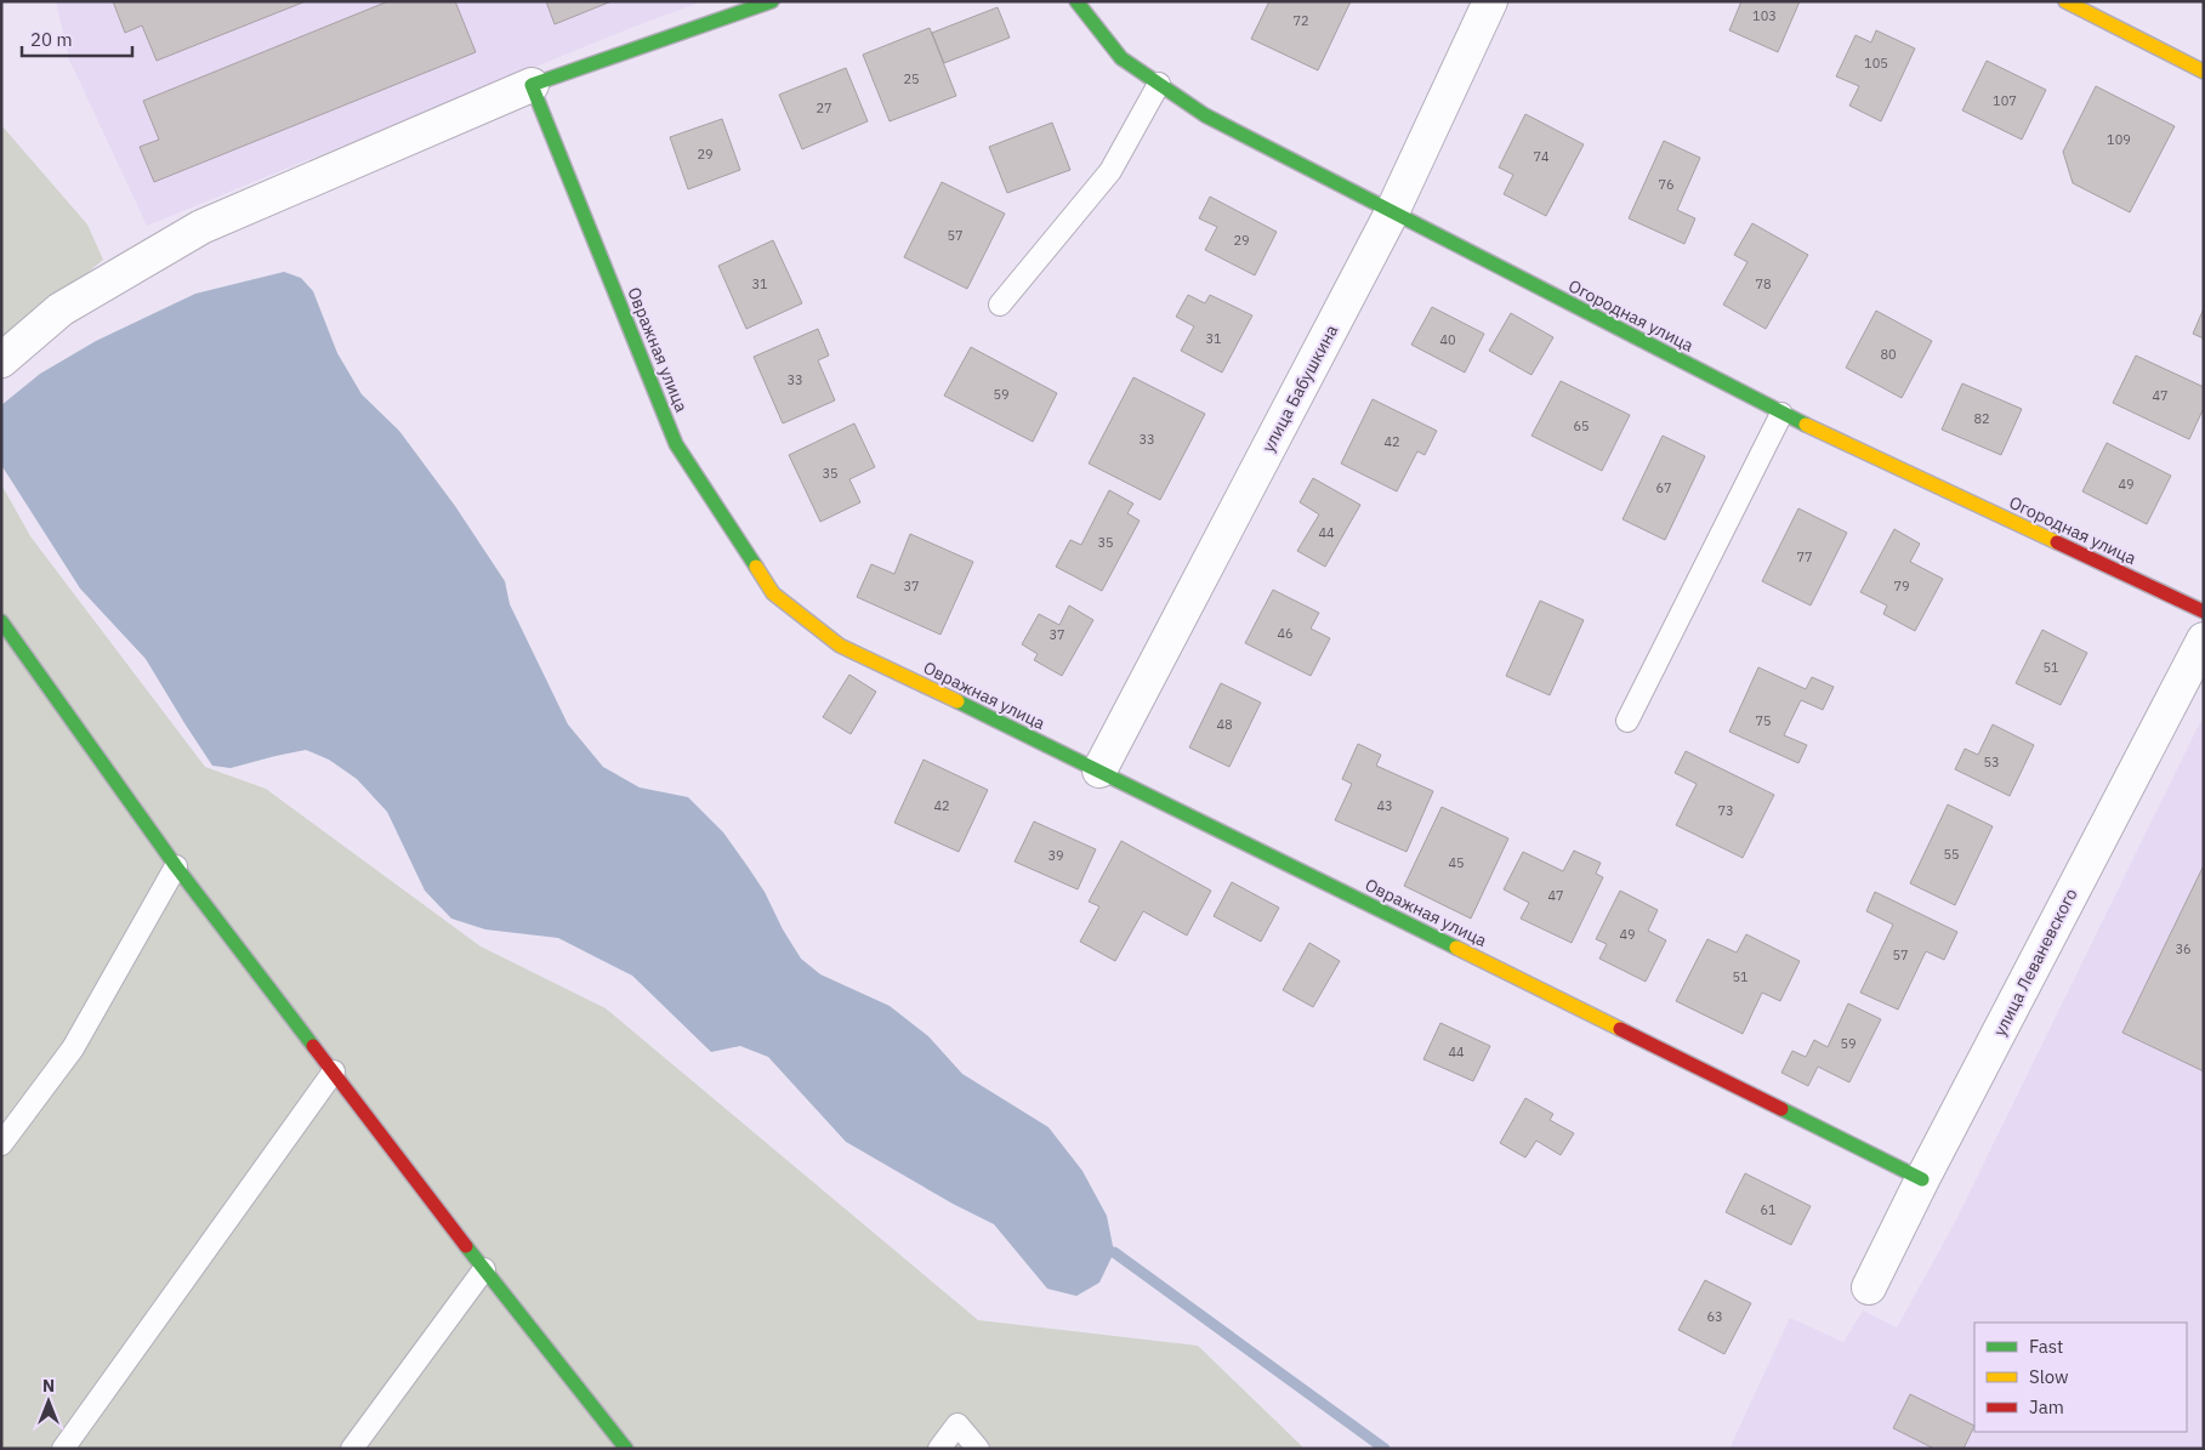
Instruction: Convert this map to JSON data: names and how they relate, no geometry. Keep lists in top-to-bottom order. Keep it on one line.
{"streets":{"street":["Огородная улица","Овражная улица","улица Бабушкина","улица Леваневского"]},"crossings":[["Огородная улица","улица Бабушкина"],["Овражная улица","улица Бабушкина"],["Овражная улица","улица Леваневского"]],"house_numbers":["103","72","105","25","107","27","109","29","74","76","57","29","31","78","31","40","80","33","59","47","82","65","33","42","35","49","67","44","35","77","37","79","46","37","51","75","48","53","42","43","73","55","39","45","47","49","36","57","51","59","44","61","63"],"legend":["Fast","Slow","Jam"],"scale_bar":"20 m","north":"top"}
